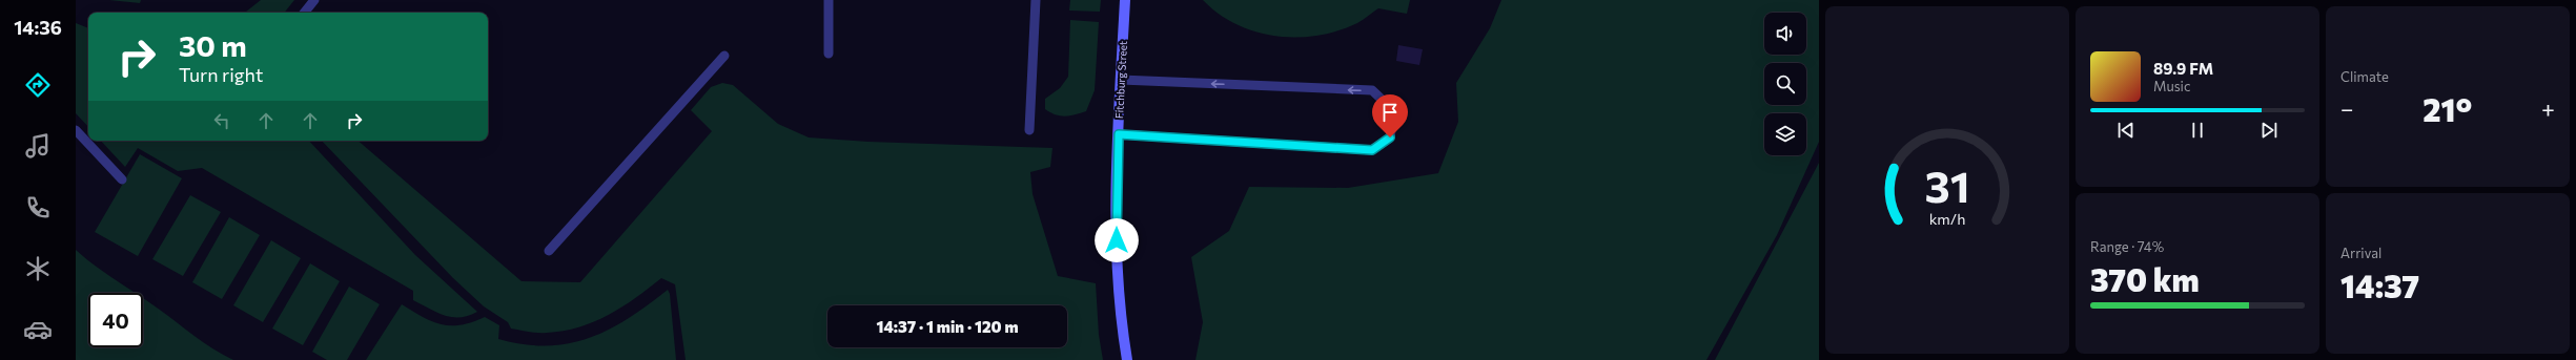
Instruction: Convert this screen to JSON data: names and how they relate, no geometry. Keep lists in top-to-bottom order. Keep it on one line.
{"streets":{"street":["Fitchburg Street"]},"page":{"tabs":"14:36","tile":["Climate",["Range · 74%","370 km"],["Arrival","14:37"]],"turn":["30 m","Turn right"],"song":["89.9 FM","Music"],"heat":["−","21°","+"],"limit":"40","trip":"14:37 · 1 min · 120 m","gauge":["31","km/h"]}}
